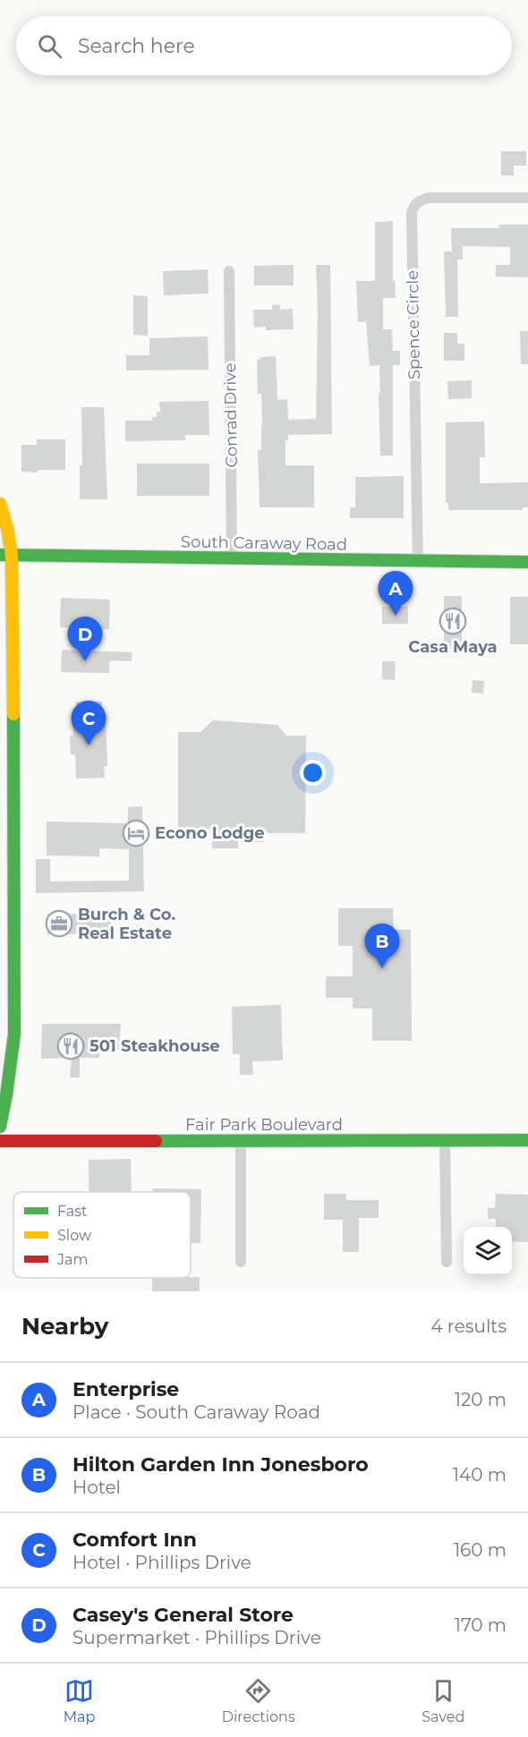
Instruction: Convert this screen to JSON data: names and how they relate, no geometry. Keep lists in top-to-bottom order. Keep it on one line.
{"streets":{"street":["Spence Circle","Conrad Drive","South Caraway Road","Fair Park Boulevard"]},"crossings":[["Spence Circle","South Caraway Road"],["Conrad Drive","South Caraway Road"]],"places":{"restaurant":["Casa Maya","501 Steakhouse"],"hotel":["Econo Lodge"],"office":["Burch & Co. Real Estate"]},"legend":["Fast","Slow","Jam"],"page":{"search":"Search here","pins":["A","D","C","B"],"heading":["Nearby","4 results"],"list":[{"mark":"A","name":"Enterprise","note":"Place · South Caraway Road","value":"120 m"},{"mark":"B","name":"Hilton Garden Inn Jonesboro","note":"Hotel","value":"140 m"},{"mark":"C","name":"Comfort Inn","note":"Hotel · Phillips Drive","value":"160 m"},{"mark":"D","name":"Casey's General Store","note":"Supermarket · Phillips Drive","value":"170 m"}],"nav":["Map","Directions","Saved"]}}
